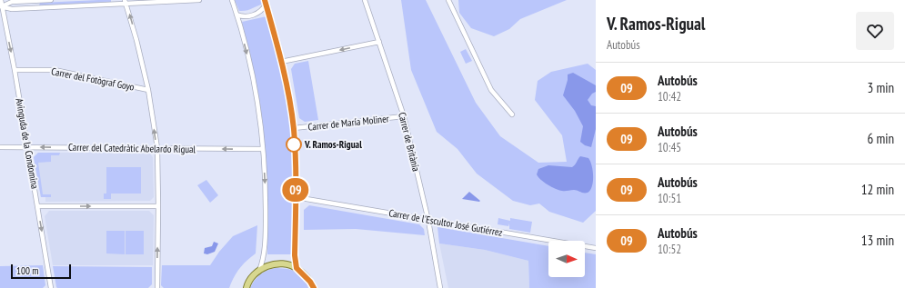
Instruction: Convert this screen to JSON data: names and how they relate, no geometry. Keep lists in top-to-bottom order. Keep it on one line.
{"streets":{"street":["Carrer del Fotògraf Goyo","Carrer de María Moliner","Carrer de Britània","Avinguda de la Condomina","Carrer del Catedràtic Abelardo Rigual","Carrer de l'Escultor José Gutiérrez"]},"crossings":[["Carrer del Fotògraf Goyo","Avinguda de la Condomina"],["Carrer de María Moliner","Carrer de Britània"],["Carrer de Britània","Carrer de l'Escultor José Gutiérrez"],["Avinguda de la Condomina","Carrer del Catedràtic Abelardo Rigual"]],"one_way":["Avinguda de la Condomina","Carrer del Catedràtic Abelardo Rigual"],"places":["V. Ramos-Rigual"],"lines":["bus line 09"],"scale_bar":"100 m","north":"right","page":{"on_map":"09","heading":["V. Ramos-Rigual","Autobús"],"list":[{"mark":"09","name":"Autobús","note":"10:42","value":"3 min"},{"mark":"09","name":"Autobús","note":"10:45","value":"6 min"},{"mark":"09","name":"Autobús","note":"10:51","value":"12 min"},{"mark":"09","name":"Autobús","note":"10:52","value":"13 min"}],"scale":"100 m"}}
